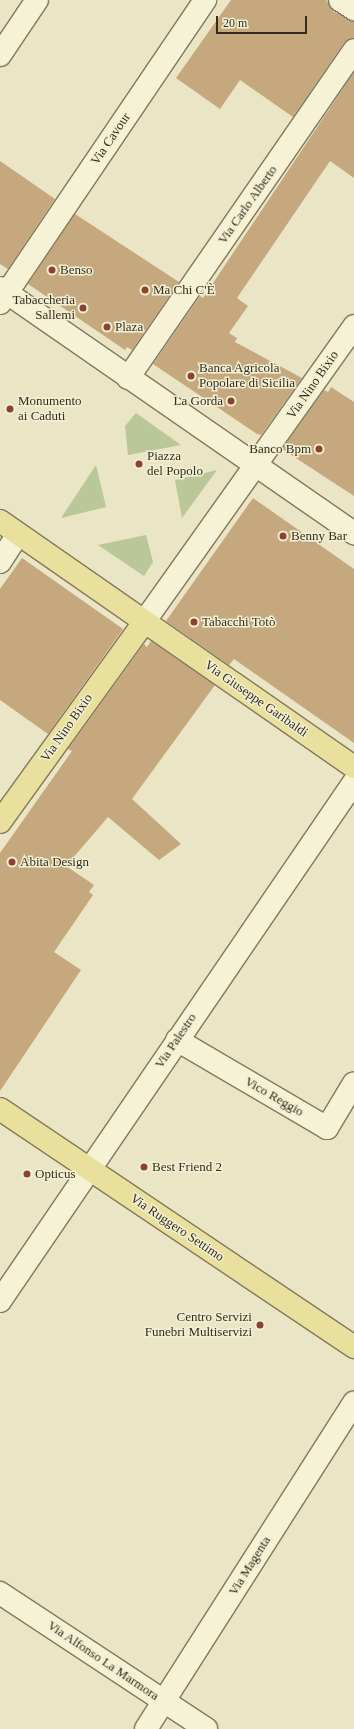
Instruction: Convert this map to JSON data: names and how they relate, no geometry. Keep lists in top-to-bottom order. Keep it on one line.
{"streets":{"main road":["Via Nino Bixio","Via Giuseppe Garibaldi","Via Ruggero Settimo"],"street":["Via Cavour","Via Carlo Alberto","Via Palestro","Vico Reggio","Via Magenta","Via Alfonso La Marmora"]},"crossings":[["Via Nino Bixio","Via Giuseppe Garibaldi"],["Via Palestro","Vico Reggio"],["Via Palestro","Via Ruggero Settimo"],["Via Magenta","Via Alfonso La Marmora"]],"places":["Benso","Ma Chi C'È","Tabaccheria Sallemi","Plaza","Banca Agricola Popolare di Sicilia","La Gorda","Monumento ai Caduti","Banco Bpm","Piazza del Popolo","Benny Bar","Tabacchi Totò","Abita Design","Best Friend 2","Opticus","Centro Servizi Funebri Multiservizi"],"scale_bar":"20 m"}
